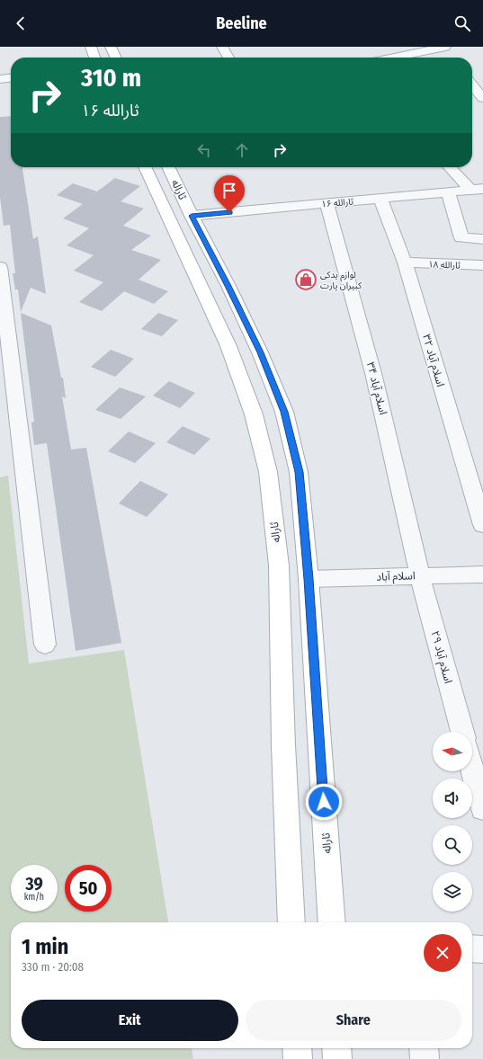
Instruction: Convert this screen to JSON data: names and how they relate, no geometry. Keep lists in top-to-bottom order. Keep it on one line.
{"streets":{"main road":["ثاراله"],"street":["ثارالله ۱۶","ثارالله ۱۸","اسلام آباد ۳۲","اسلام آباد ۳۴","اسلام آباد","اسلام آباد ۲۹"]},"crossings":[["ثاراله","ثارالله ۱۶"],["ثاراله","اسلام آباد"],["ثارالله ۱۶","اسلام آباد ۳۲"],["ثارالله ۱۶","اسلام آباد ۳۴"],["ثارالله ۱۸","اسلام آباد ۳۲"],["اسلام آباد ۳۴","اسلام آباد"],["اسلام آباد ۳۴","اسلام آباد ۲۹"],["اسلام آباد","اسلام آباد ۲۹"]],"places":{"shop":["لوازم یدکی کبیران پارت"]},"north":"left","page":{"header":"Beeline","turn":["310 m","ثارالله ۱۶"],"speed":"39 km/h","limit":"50","heading":["1 min","330 m · 20:08"],"buttons":["Exit","Share"]}}
